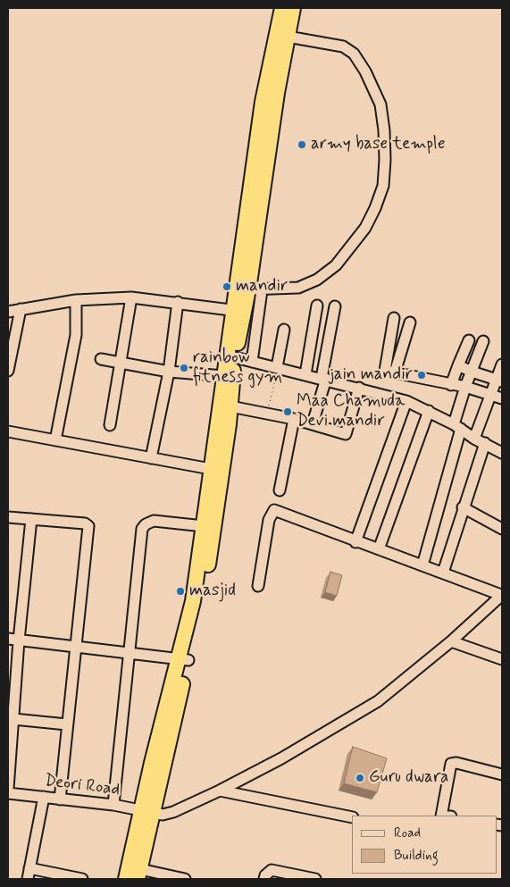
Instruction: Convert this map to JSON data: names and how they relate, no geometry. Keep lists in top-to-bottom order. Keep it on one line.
{"streets":{"street":["Deori Road"]},"places":["army base temple","mandir","rainbow fitness gym","jain mandir","Maa Chamuda Devi mandir","masjid","Guru dwara"],"legend":["Road","Building"]}
